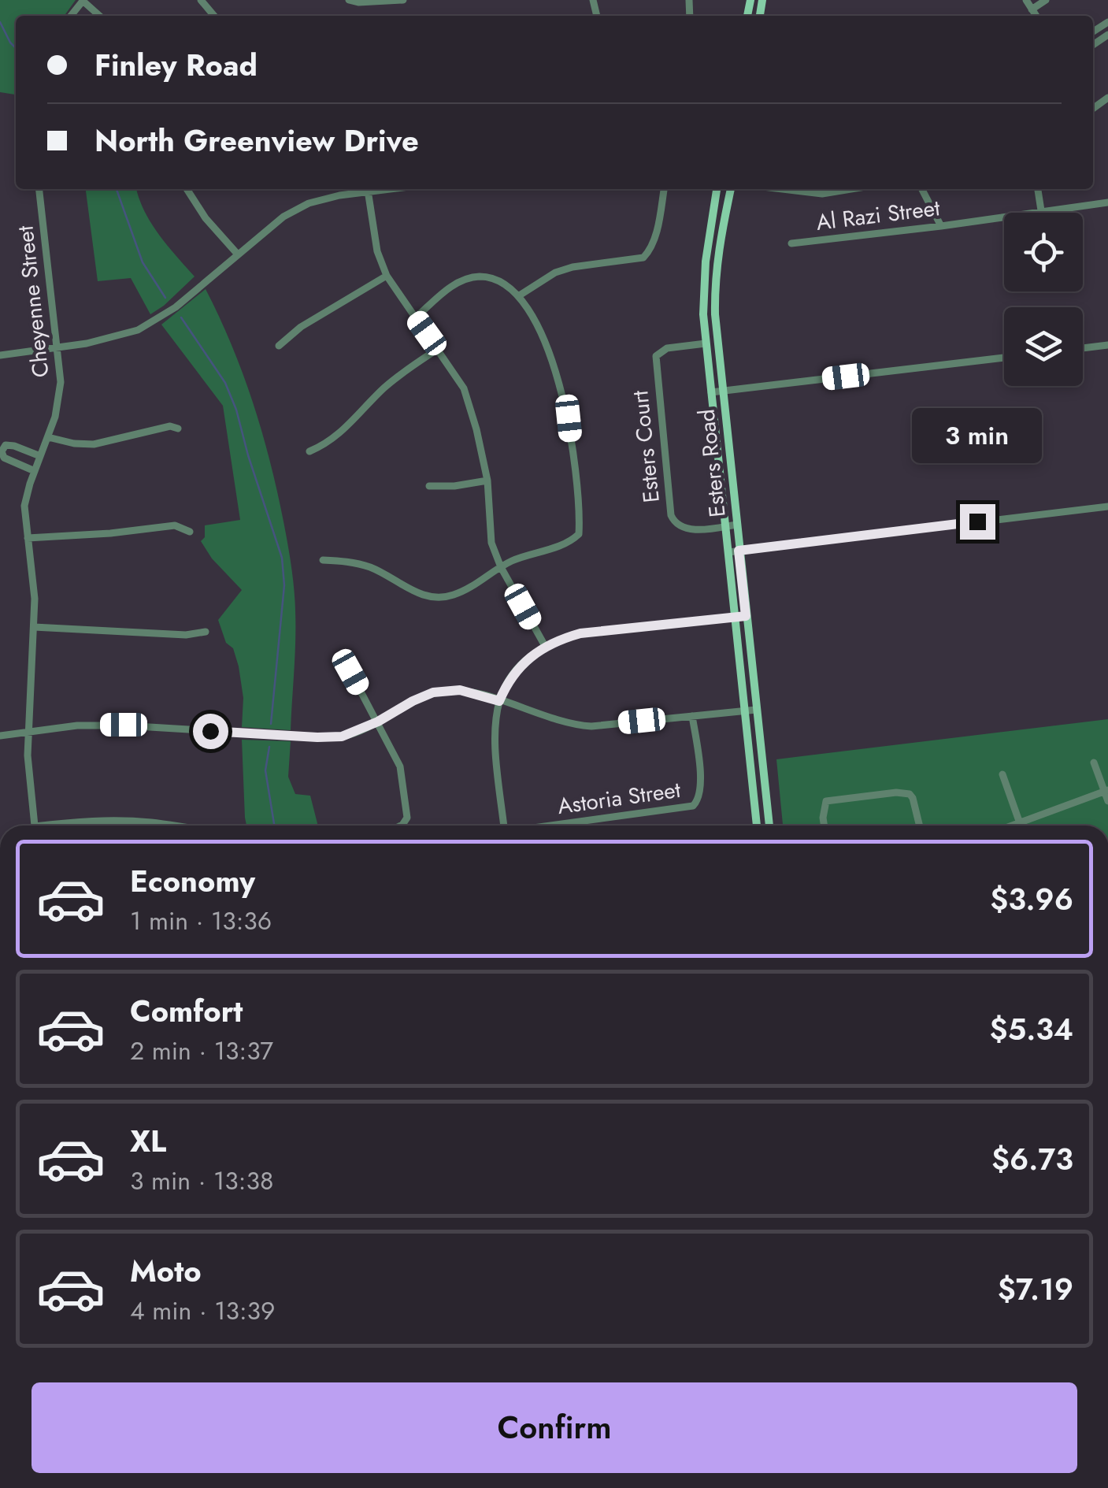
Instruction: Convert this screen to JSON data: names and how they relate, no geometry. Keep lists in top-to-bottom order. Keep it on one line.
{"streets":{"main road":["Esters Road"],"street":["Al Razi Street","Cheyenne Street","Esters Court","Astoria Street"]},"crossings":[["Esters Court","Esters Road"]],"page":{"banner":["Finley Road","North Greenview Drive"],"bubble":"3 min","list":[{"name":"Economy","note":"1 min · 13:36","value":"$3.96"},{"name":"Comfort","note":"2 min · 13:37","value":"$5.34"},{"name":"XL","note":"3 min · 13:38","value":"$6.73"},{"name":"Moto","note":"4 min · 13:39","value":"$7.19"}],"buttons":"Confirm"}}
